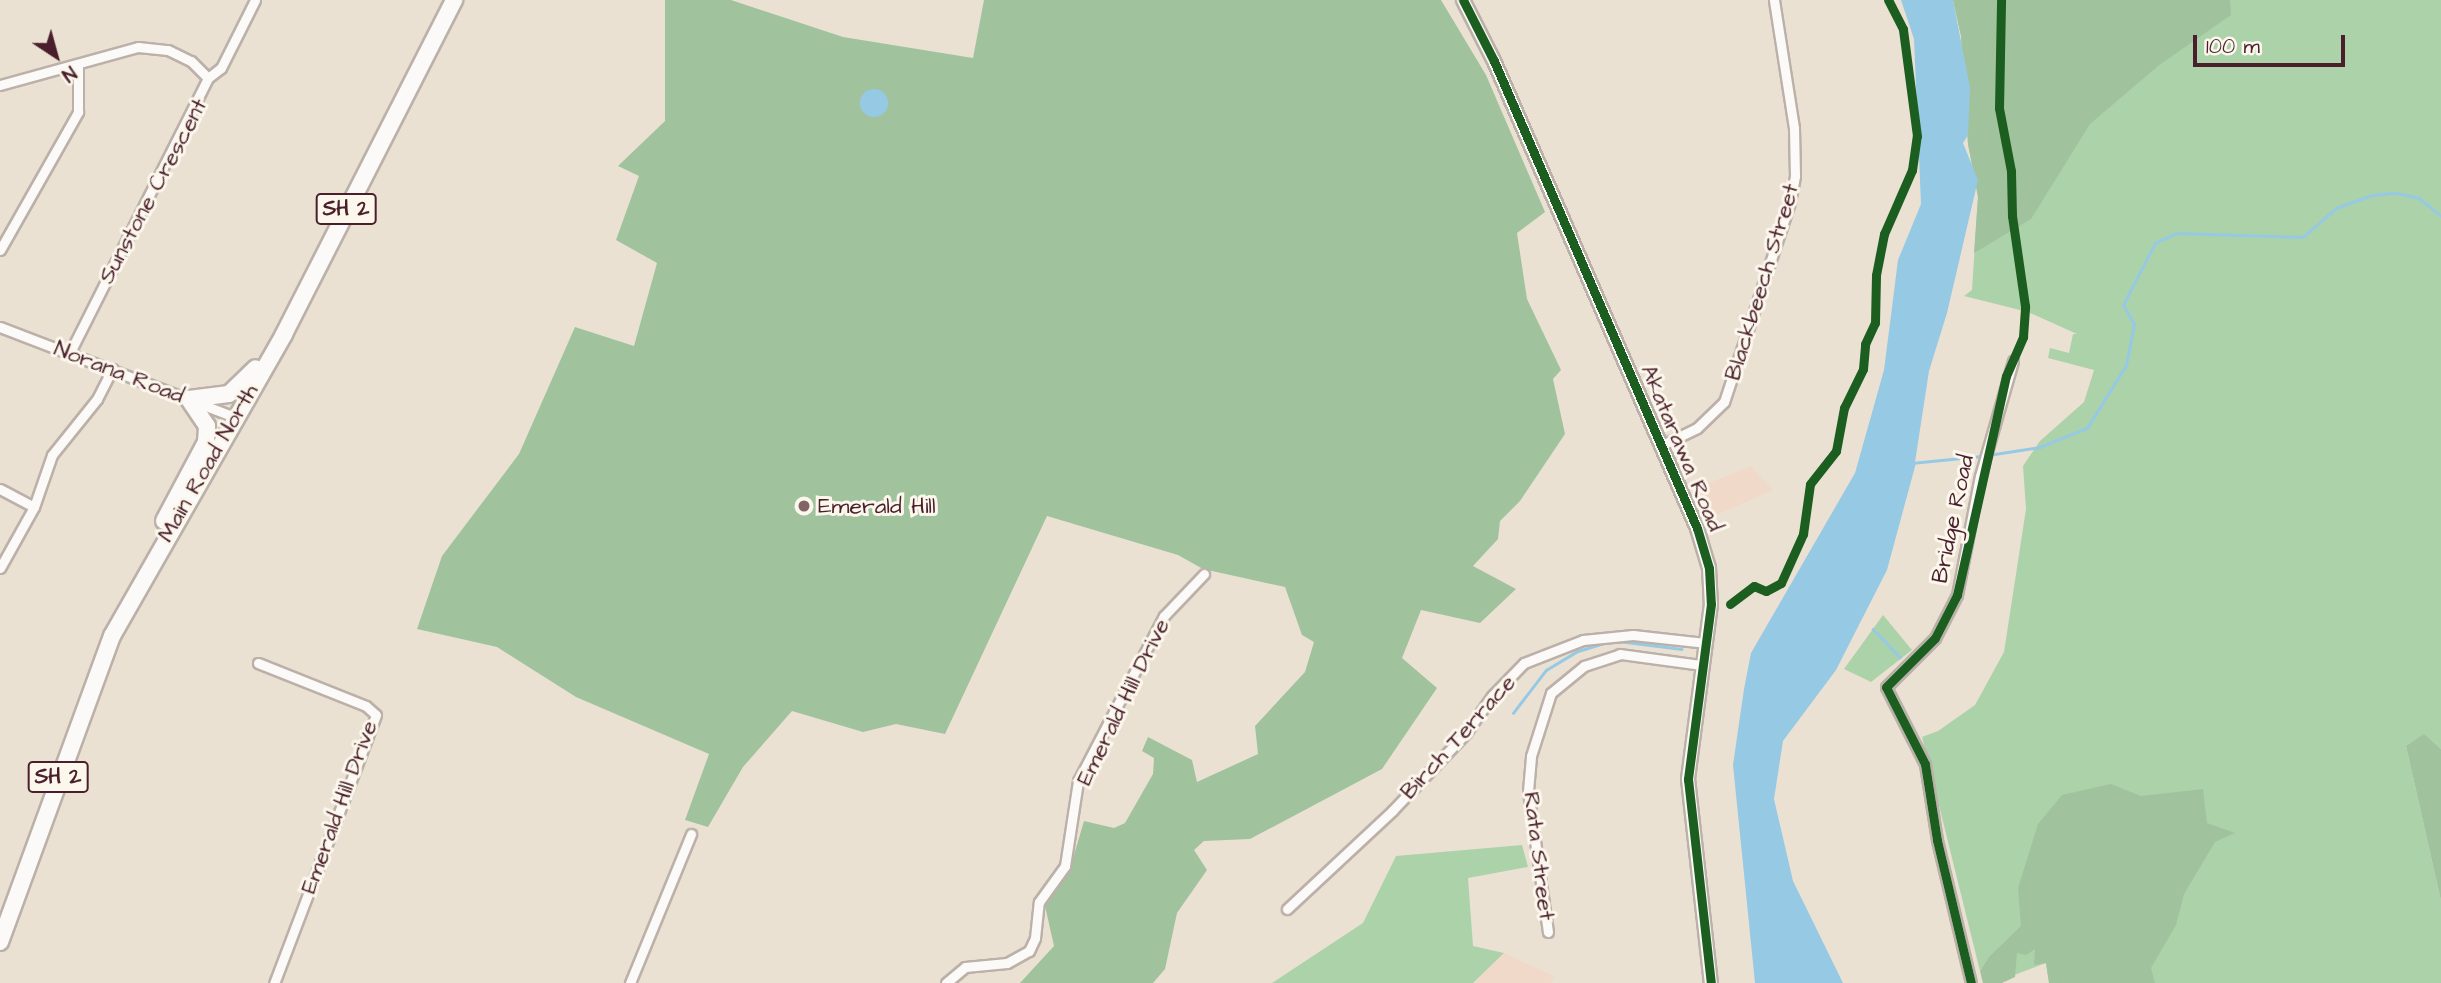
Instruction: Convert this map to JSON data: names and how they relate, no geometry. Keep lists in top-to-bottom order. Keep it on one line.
{"streets":{"highway":["SH 2","Main Road North"],"street":["Sunstone Crescent","Blackbeech Street","Norana Road","Akatarawa Road","Bridge Road","Emerald Hill Drive","Birch Terrace","Rata Street"]},"crossings":[["Sunstone Crescent","Norana Road"],["Blackbeech Street","Akatarawa Road"],["Norana Road","Main Road North"],["Akatarawa Road","Birch Terrace"],["Akatarawa Road","Rata Street"]],"places":["Emerald Hill"],"scale_bar":"100 m","north":"bottom right"}
